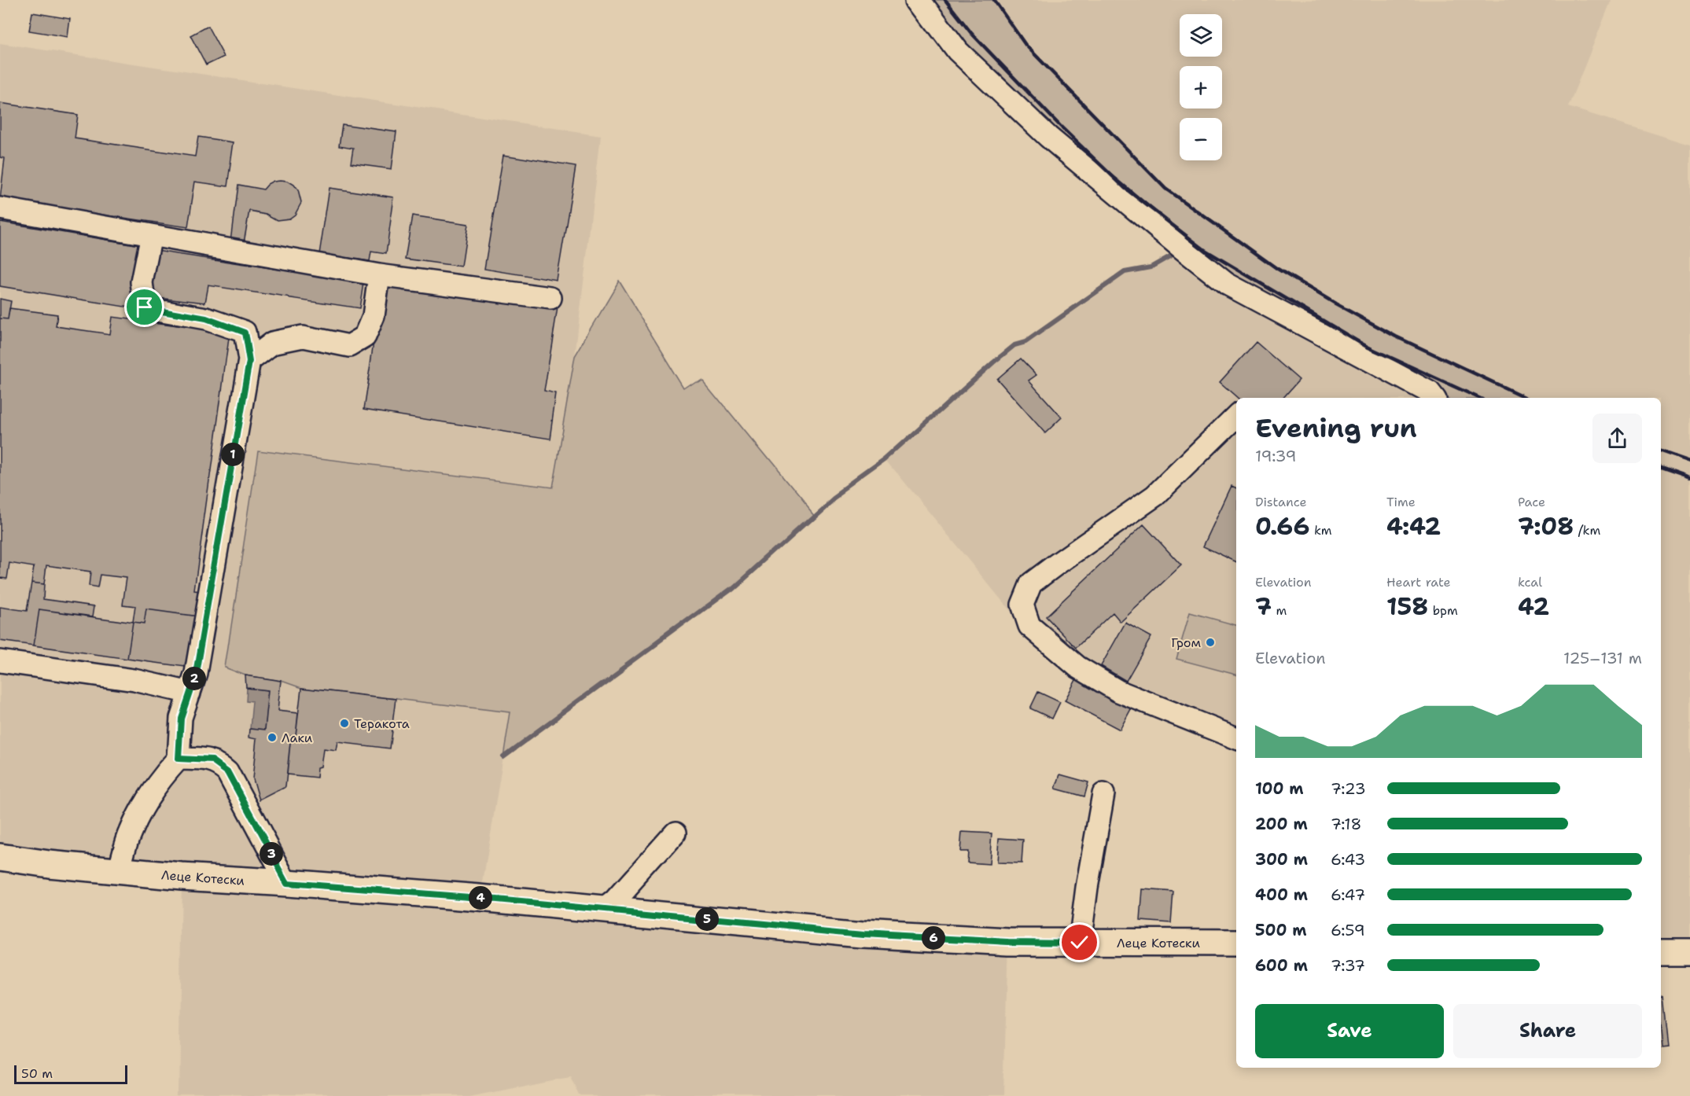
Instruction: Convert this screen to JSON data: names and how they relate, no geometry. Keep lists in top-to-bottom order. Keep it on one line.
{"streets":{"main road":["Леце Котески"]},"places":["Гром","Теракота","Лаки"],"scale_bar":"50 m","page":{"map_buttons":["+","−"],"heading":["Evening run","19:39"],"pins":["1","2","3","4","5","6"],"stats":[["Distance","0.66 km"],["Time","4:42"],["Pace","7:08 /km"],["Elevation","7 m"],["Heart rate","158 bpm"],["kcal","42"]],"chart":["Elevation","125–131 m"],"list":[{"name":"100 m","note":"7:23"},{"name":"200 m","note":"7:18"},{"name":"300 m","note":"6:43"},{"name":"400 m","note":"6:47"},{"name":"500 m","note":"6:59"},{"name":"600 m","note":"7:37"}],"buttons":["Save","Share"],"scale":"50 m"}}
